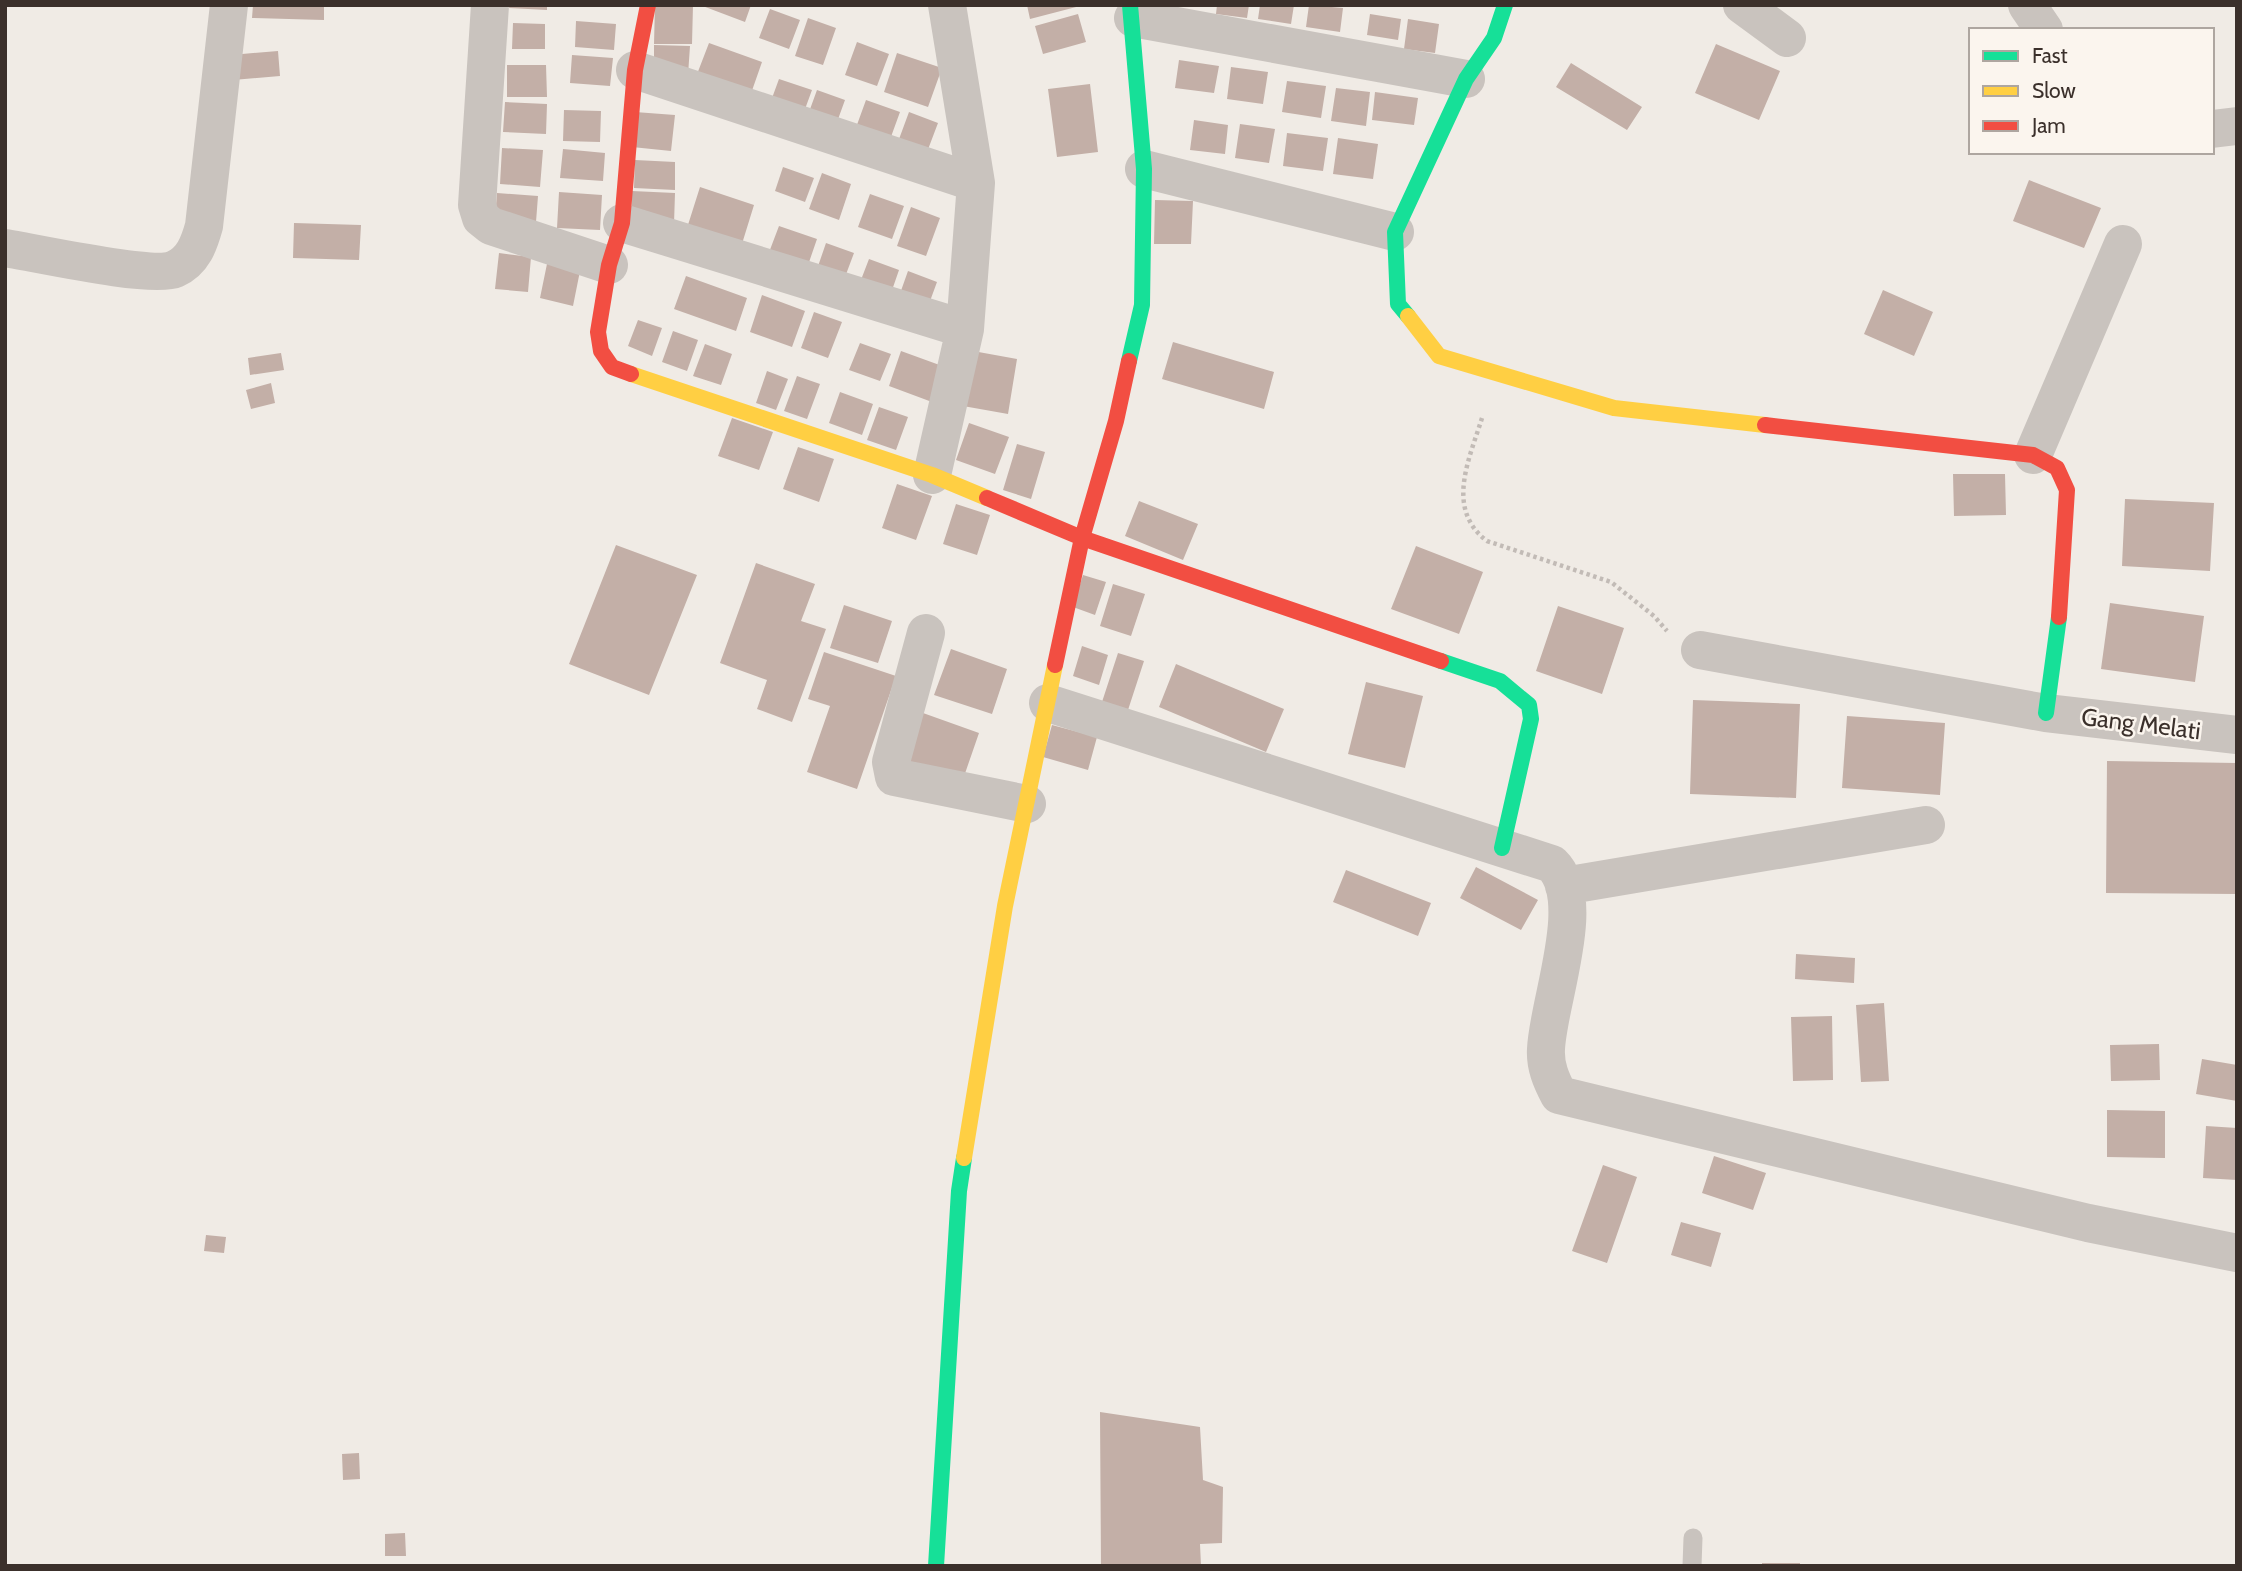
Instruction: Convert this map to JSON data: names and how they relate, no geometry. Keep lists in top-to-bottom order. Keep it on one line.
{"streets":{"street":["Gang Melati"]},"legend":["Fast","Slow","Jam"]}
